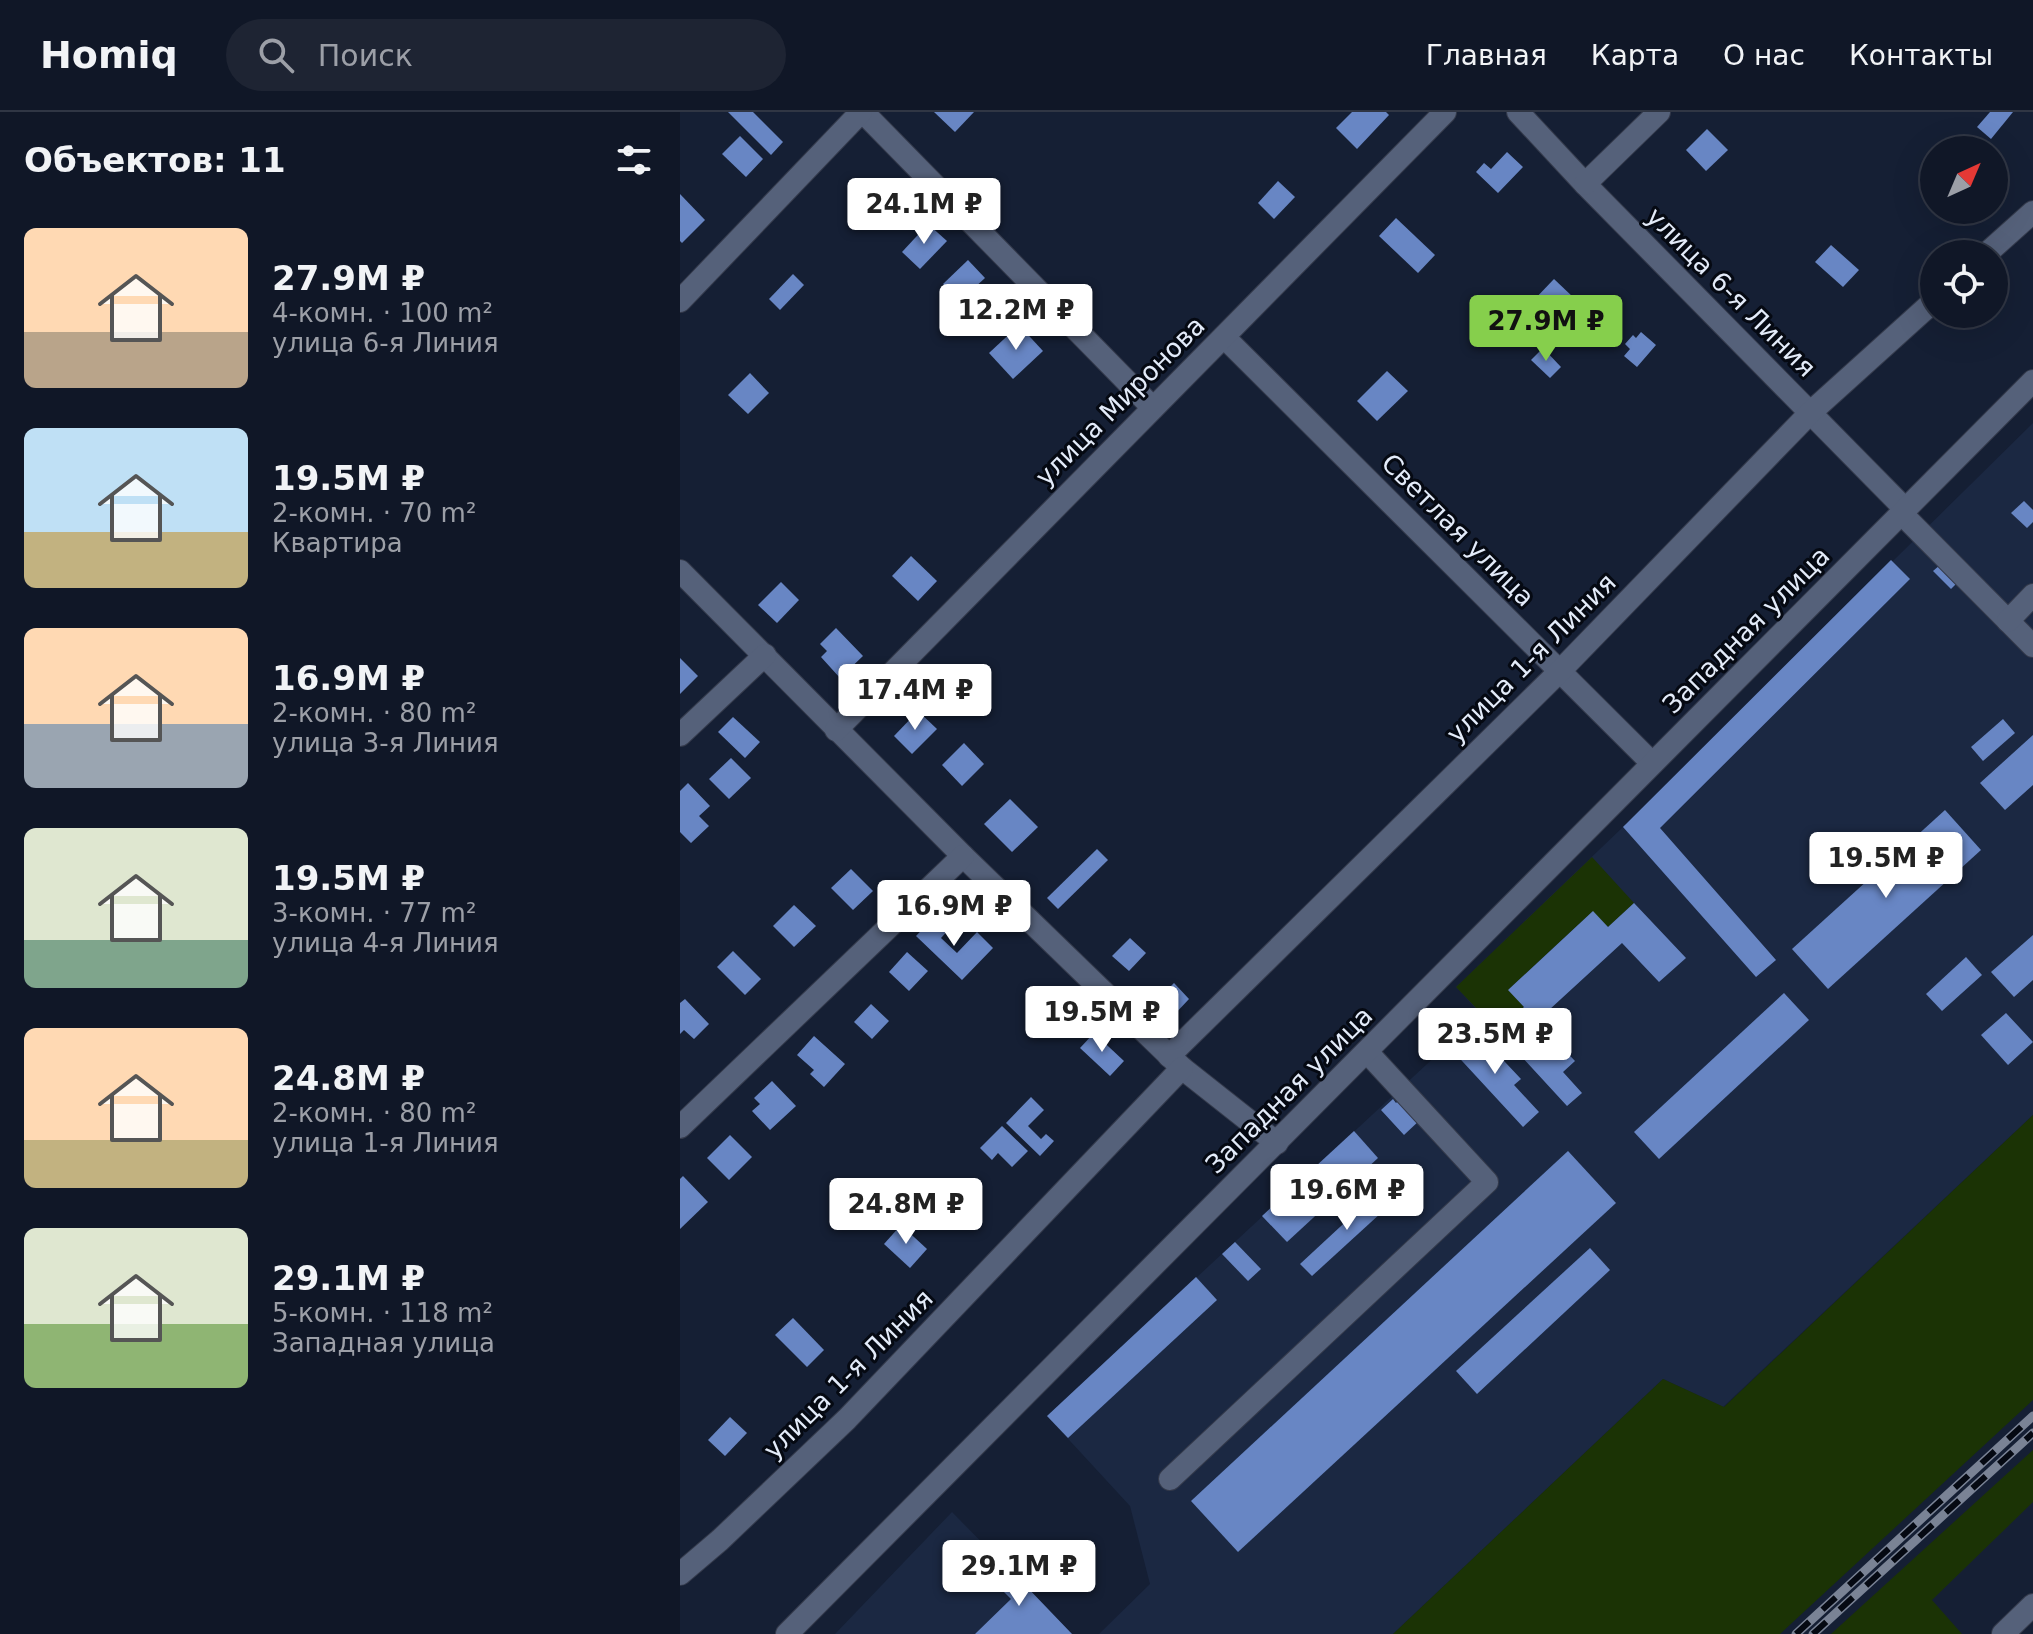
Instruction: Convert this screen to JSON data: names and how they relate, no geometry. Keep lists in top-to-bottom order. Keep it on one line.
{"streets":{"street":["улица 6-я Линия","улица Миронова","Светлая улица","Западная улица","улица 1-я Линия"]},"crossings":[["улица 6-я Линия","Западная улица"],["улица 6-я Линия","улица 1-я Линия"],["улица Миронова","Светлая улица"],["Светлая улица","Западная улица"],["Светлая улица","улица 1-я Линия"]],"north":"top right","page":{"header":"Homiq","search":"Поиск","nav":["Главная","Карта","О нас","Контакты"],"heading":"Объектов: 11","price":["24.1M ₽","12.2M ₽","27.9M ₽","17.4M ₽","19.5M ₽","16.9M ₽","19.5M ₽","23.5M ₽","19.6M ₽","24.8M ₽","29.1M ₽"],"list":[{"name":"27.9M ₽","note":"4-комн. · 100 m² · улица 6-я Линия"},{"name":"19.5M ₽","note":"2-комн. · 70 m² · Квартира"},{"name":"16.9M ₽","note":"2-комн. · 80 m² · улица 3-я Линия"},{"name":"19.5M ₽","note":"3-комн. · 77 m² · улица 4-я Линия"},{"name":"24.8M ₽","note":"2-комн. · 80 m² · улица 1-я Линия"},{"name":"29.1M ₽","note":"5-комн. · 118 m² · Западная улица"}]}}
